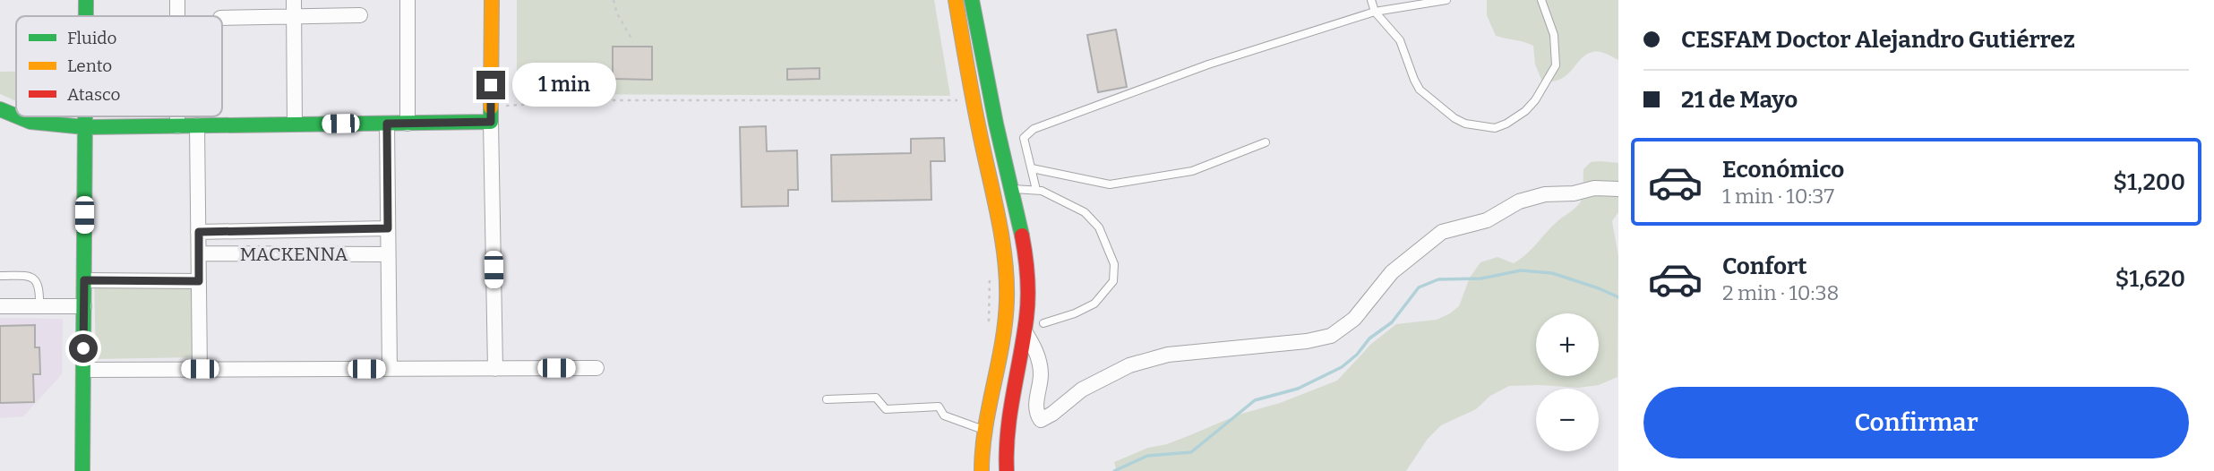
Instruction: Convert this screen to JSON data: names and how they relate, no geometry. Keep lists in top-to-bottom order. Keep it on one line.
{"streets":{"street":["MACKENNA"]},"legend":["Fluido","Lento","Atasco"],"page":{"banner":["CESFAM Doctor Alejandro Gutiérrez","21 de Mayo"],"bubble":"1 min","list":[{"name":"Económico","note":"1 min · 10:37","value":"$1,200"},{"name":"Confort","note":"2 min · 10:38","value":"$1,620"}],"map_buttons":["+","−"],"buttons":"Confirmar"}}
